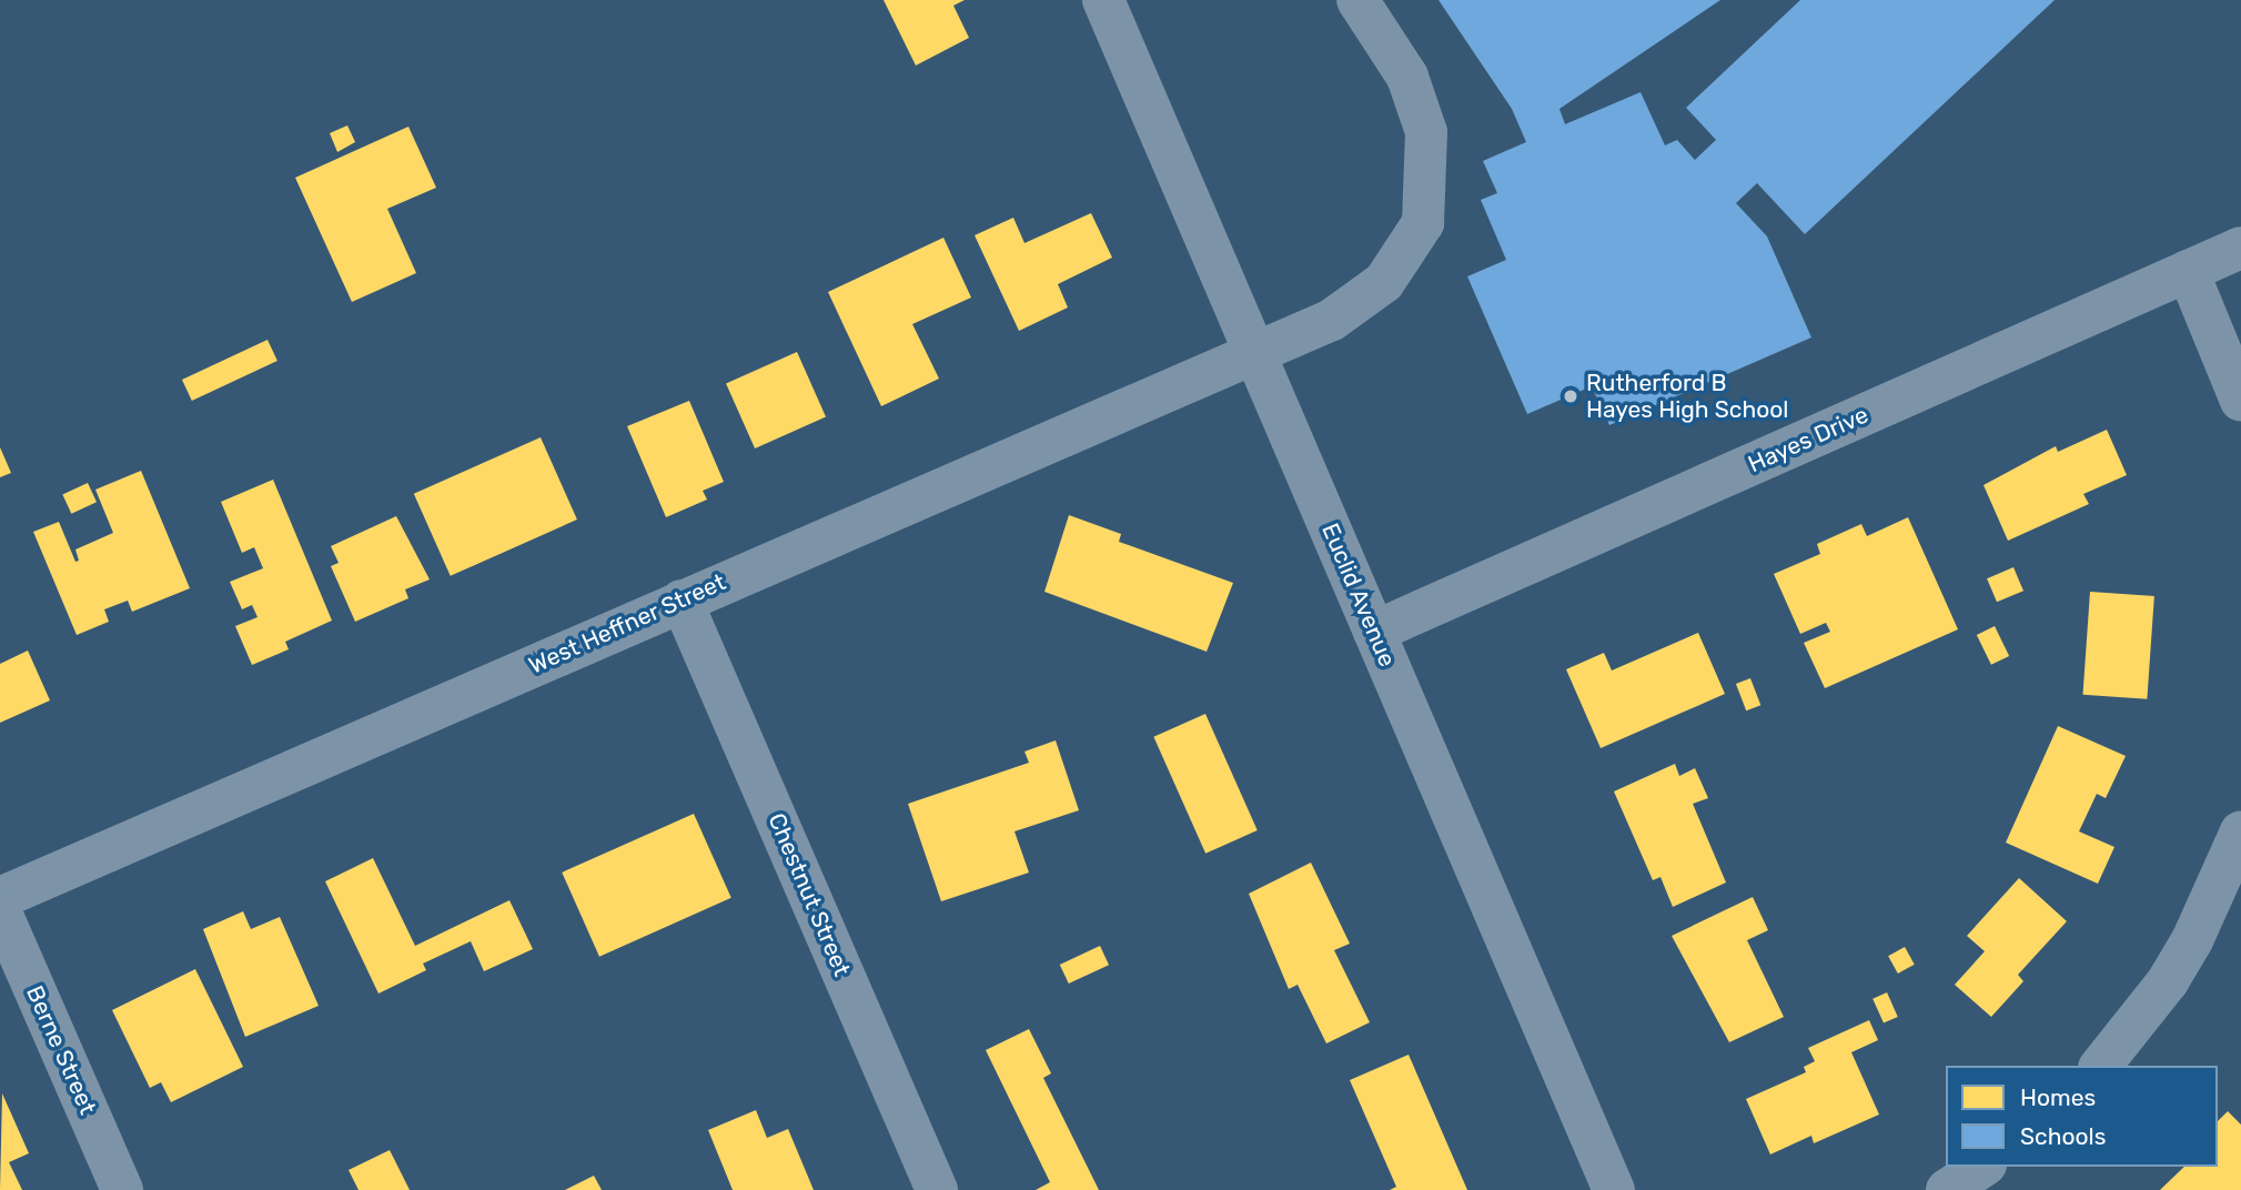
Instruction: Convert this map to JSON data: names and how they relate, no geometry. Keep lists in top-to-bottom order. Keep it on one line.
{"streets":{"street":["Hayes Drive","Euclid Avenue","West Heffner Street","Chestnut Street","Berne Street"]},"crossings":[["Hayes Drive","Euclid Avenue"],["Euclid Avenue","West Heffner Street"],["West Heffner Street","Chestnut Street"]],"places":["Rutherford B Hayes High School"],"legend":["Homes","Schools"]}
